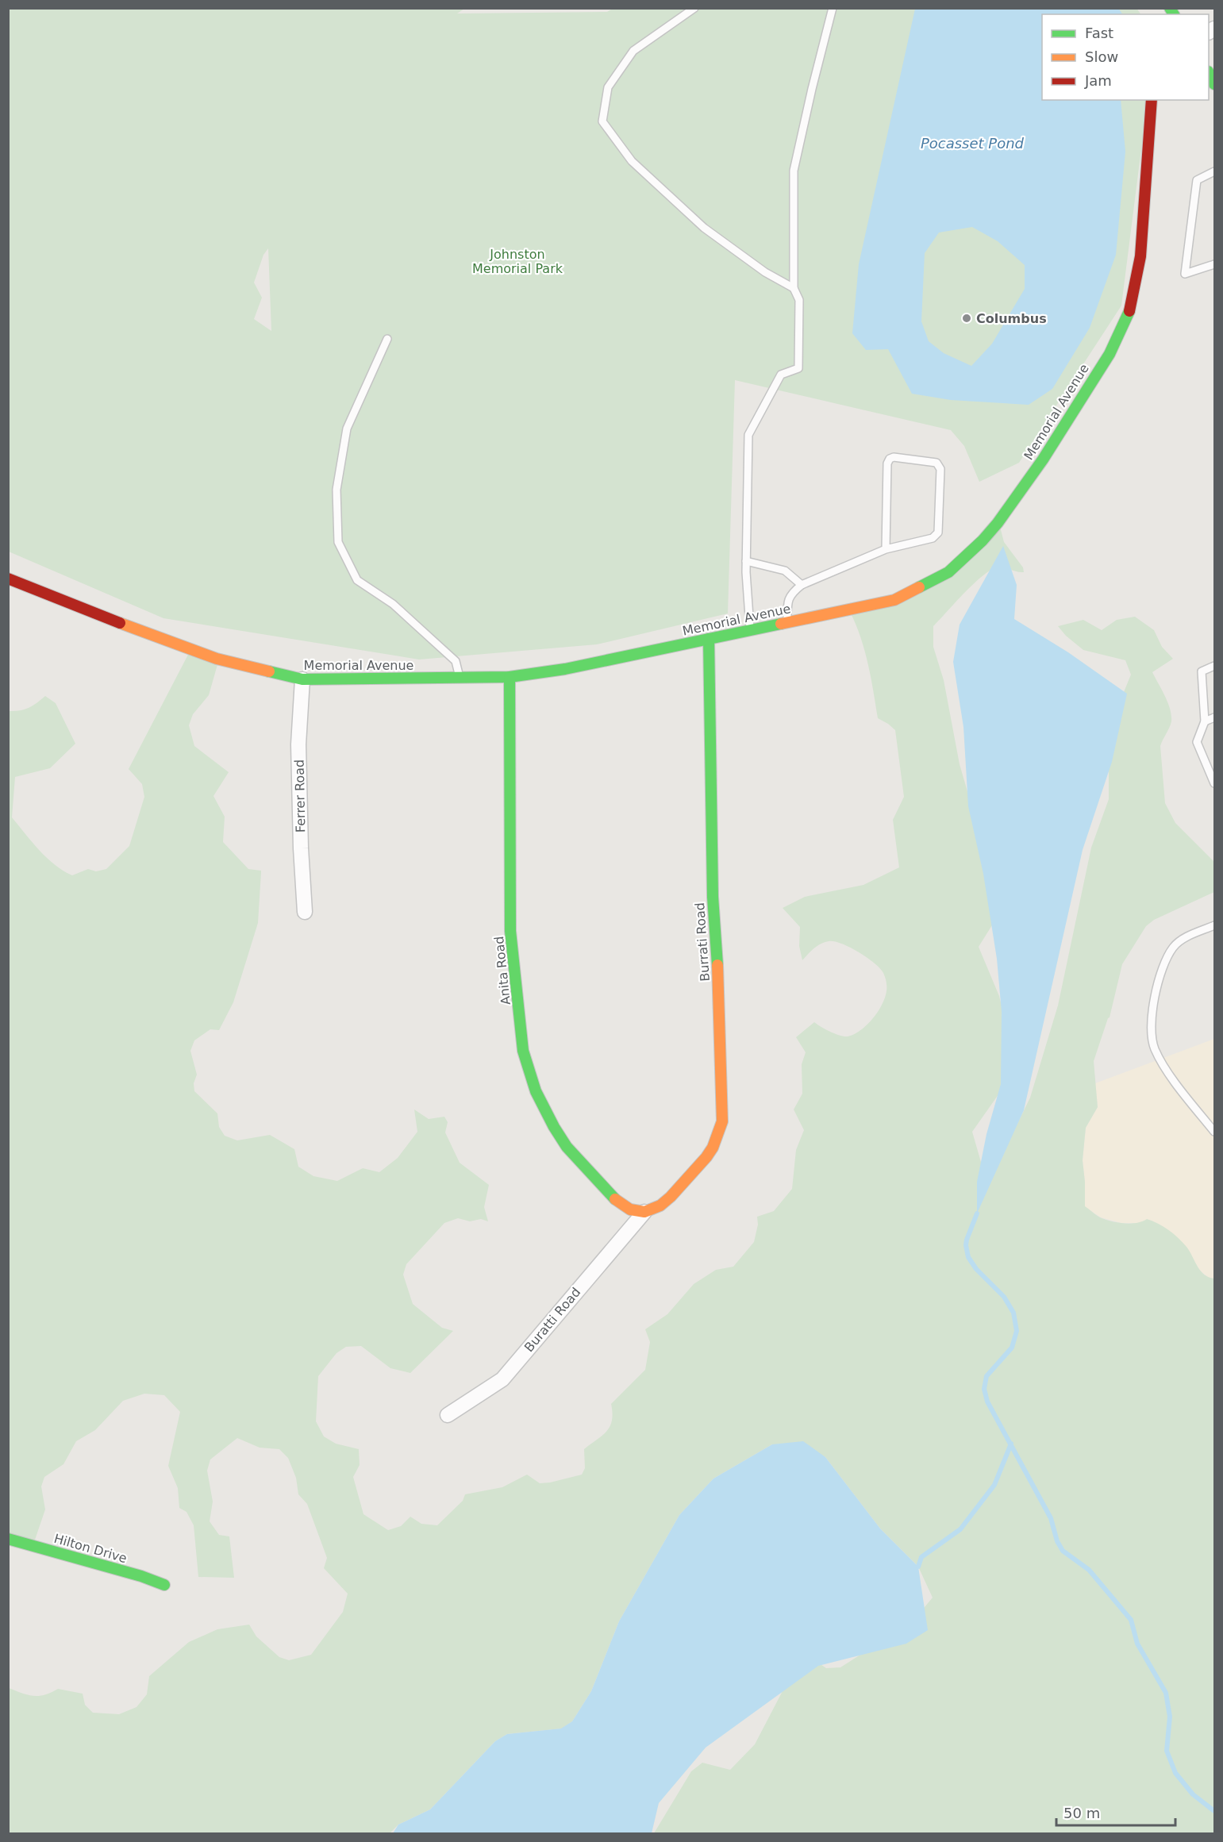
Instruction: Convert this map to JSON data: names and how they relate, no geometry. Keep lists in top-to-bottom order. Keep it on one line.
{"streets":{"street":["Memorial Avenue","Ferrer Road","Burrati Road","Anita Road","Buratti Road","Hilton Drive"]},"crossings":[["Memorial Avenue","Ferrer Road"],["Memorial Avenue","Burrati Road"],["Memorial Avenue","Anita Road"],["Burrati Road","Anita Road"],["Burrati Road","Buratti Road"],["Anita Road","Buratti Road"]],"water":["Pocasset Pond"],"parks":["Johnston Memorial Park"],"places":["Columbus"],"legend":["Fast","Slow","Jam"],"scale_bar":"50 m"}
